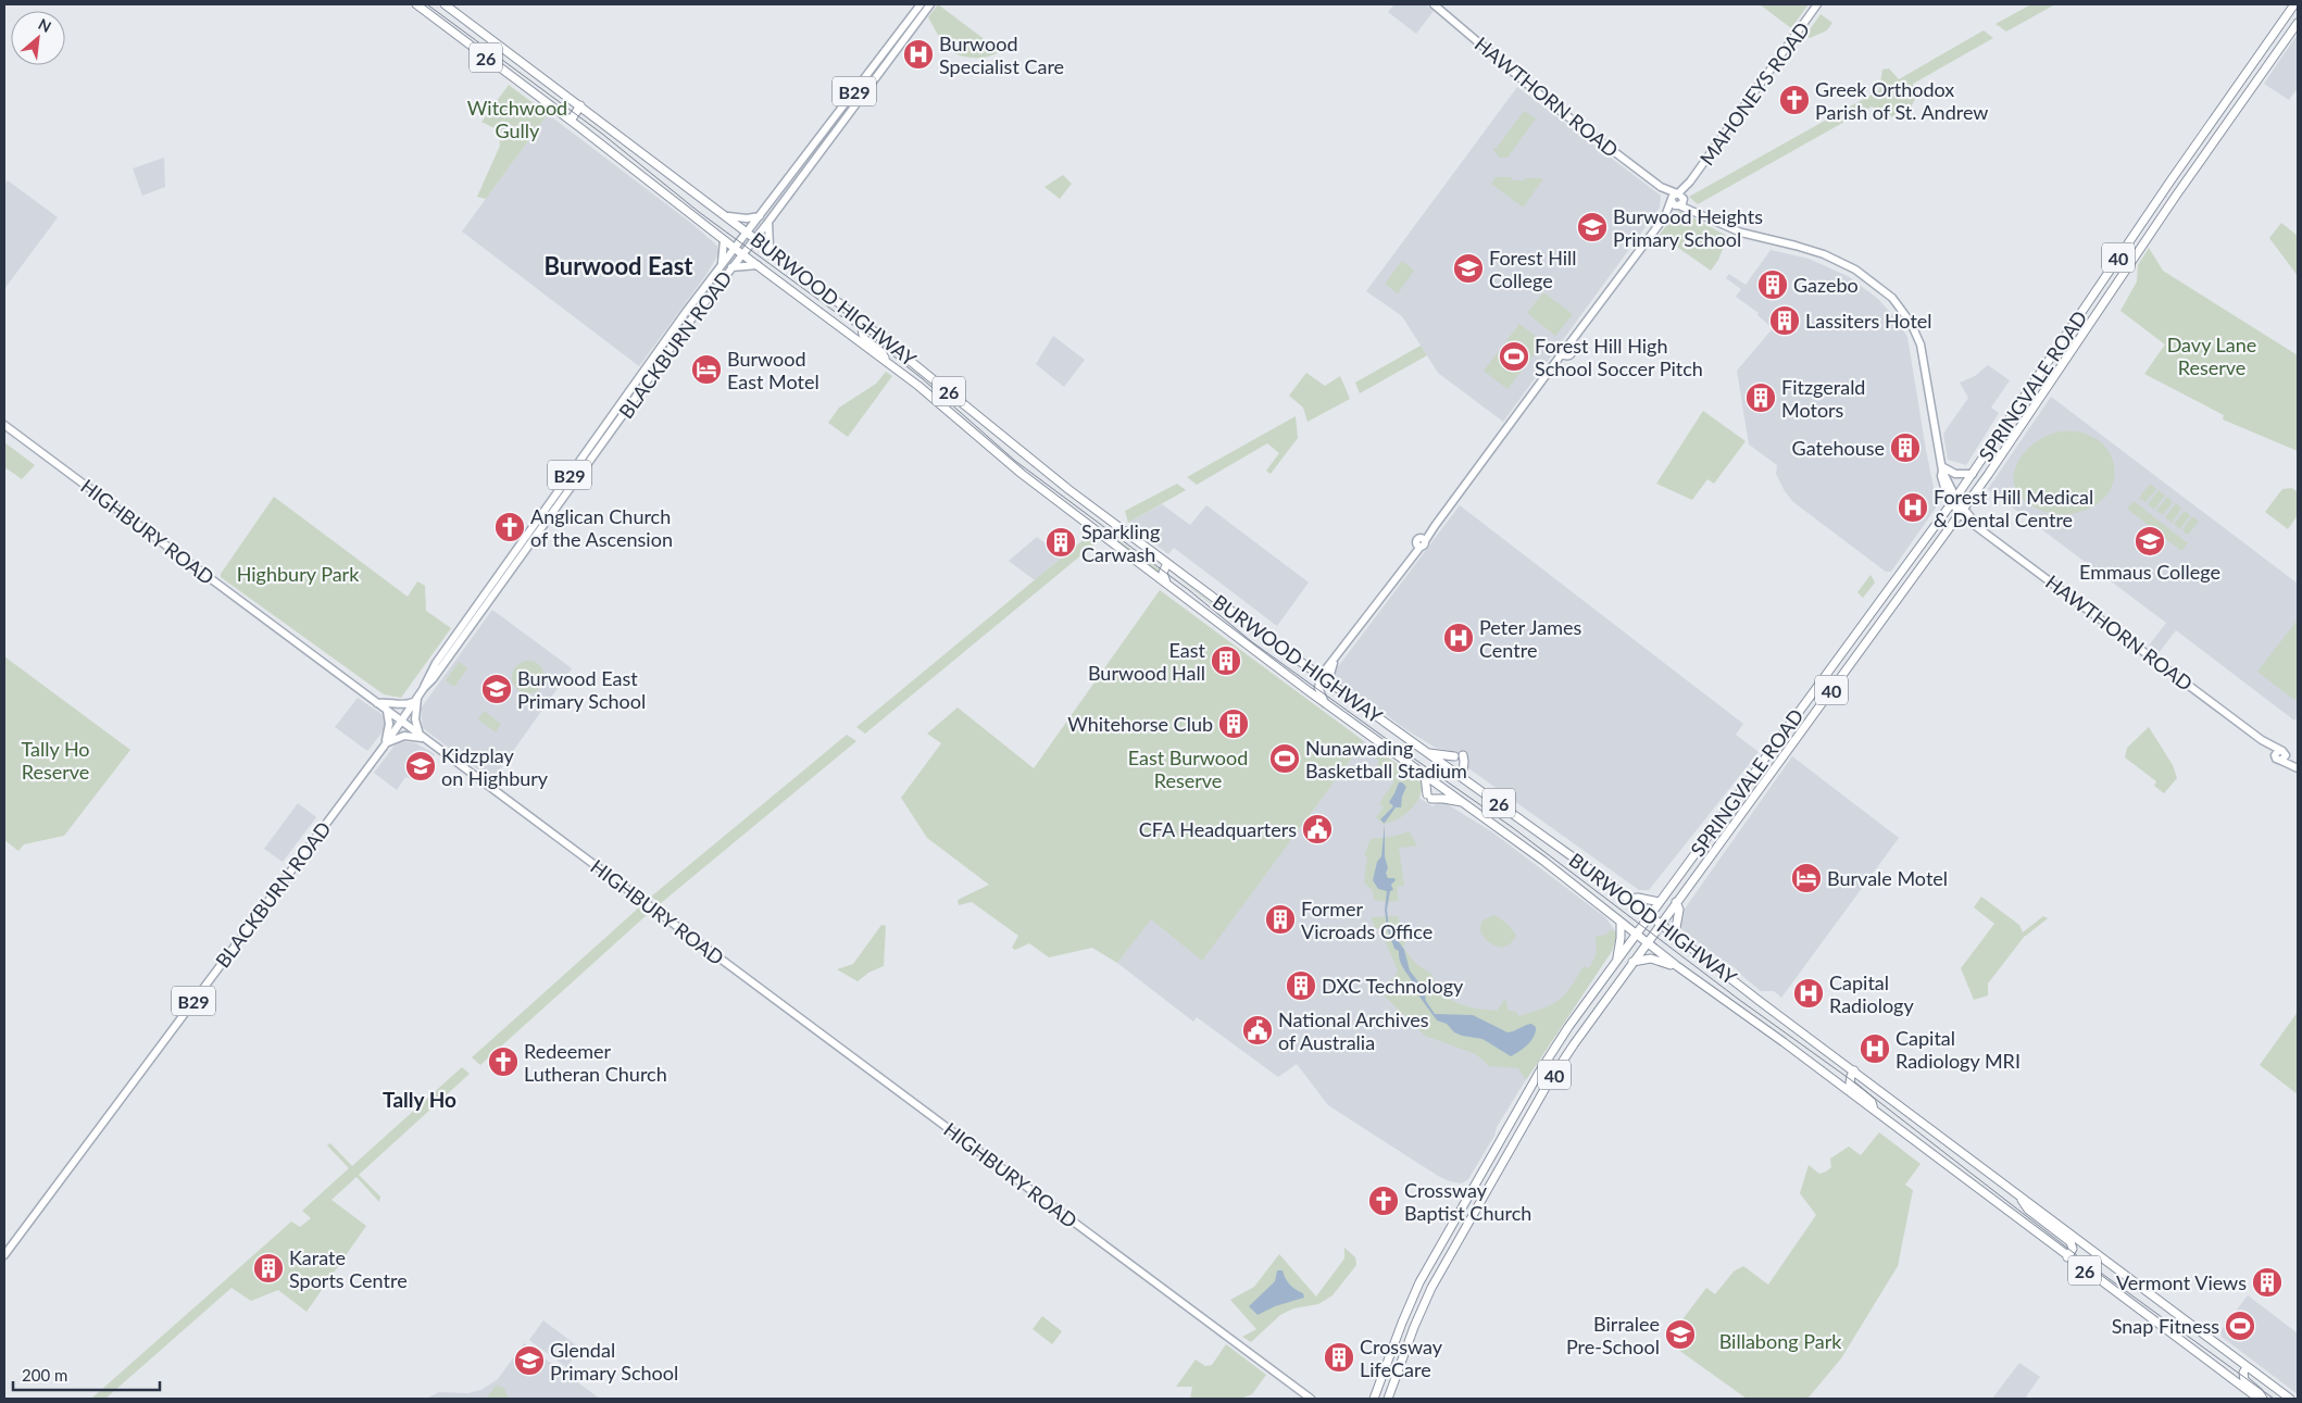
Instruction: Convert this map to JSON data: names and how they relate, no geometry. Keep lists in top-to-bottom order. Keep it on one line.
{"streets":{"highway":["26","40","BURWOOD HIGHWAY","SPRINGVALE ROAD"],"main road":["B29","MAHONEYS ROAD","HAWTHORN ROAD","BLACKBURN ROAD","HIGHBURY ROAD"]},"crossings":[["MAHONEYS ROAD","HAWTHORN ROAD"],["MAHONEYS ROAD","BURWOOD HIGHWAY"],["HAWTHORN ROAD","SPRINGVALE ROAD"],["BURWOOD HIGHWAY","BLACKBURN ROAD"],["BURWOOD HIGHWAY","SPRINGVALE ROAD"],["BLACKBURN ROAD","HIGHBURY ROAD"]],"districts":["Burwood East","Tally Ho"],"parks":["Witchwood Gully","Davy Lane Reserve","Highbury Park","Tally Ho Reserve","East Burwood Reserve","Billabong Park"],"places":{"hospital":["Burwood Specialist Care","Forest Hill Medical & Dental Centre","Peter James Centre","Capital Radiology","Capital Radiology MRI"],"church":["Greek Orthodox Parish of St. Andrew","Anglican Church of the Ascension","Redeemer Lutheran Church","Crossway Baptist Church"],"school or university":["Burwood Heights Primary School","Forest Hill College","Emmaus College","Burwood East Primary School","Kidzplay on Highbury","Birralee Pre-School","Glendal Primary School"],"building":["Gazebo","Lassiters Hotel","Fitzgerald Motors","Gatehouse","Sparkling Carwash","East Burwood Hall","Whitehorse Club","Former Vicroads Office","DXC Technology","Karate Sports Centre","Vermont Views","Crossway LifeCare"],"sports":["Forest Hill High School Soccer Pitch","Nunawading Basketball Stadium","Snap Fitness"],"hotel":["Burwood East Motel","Burvale Motel"],"public building":["CFA Headquarters","National Archives of Australia"]},"scale_bar":"200 m","north":"top right"}
